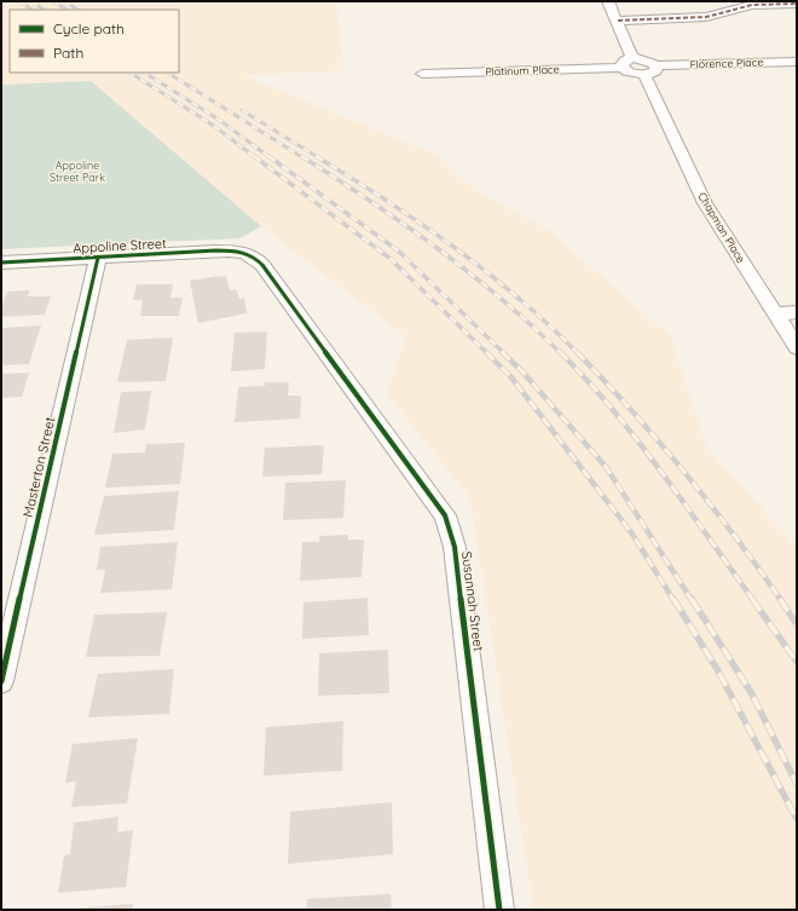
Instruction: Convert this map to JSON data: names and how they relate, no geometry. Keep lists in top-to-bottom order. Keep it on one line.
{"streets":{"street":["Florence Place","Platinum Place","Chapman Place","Appoline Street","Masterton Street","Susannah Street"]},"crossings":[["Florence Place","Platinum Place"],["Florence Place","Chapman Place"],["Appoline Street","Masterton Street"],["Appoline Street","Susannah Street"]],"parks":["Appoline Street Park"],"legend":["Cycle path","Path"]}
